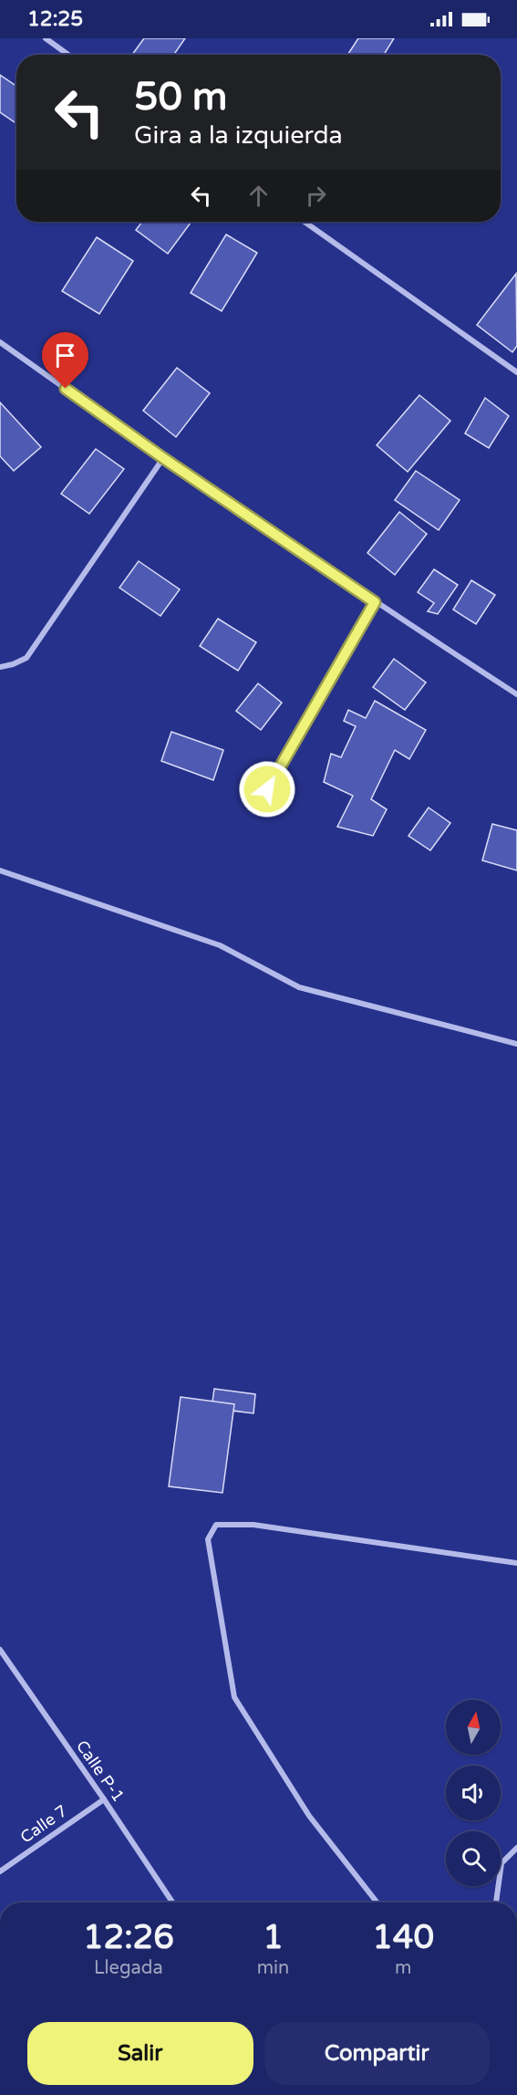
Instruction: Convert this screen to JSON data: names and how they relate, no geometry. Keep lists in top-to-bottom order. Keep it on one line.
{"streets":{"street":["Calle P-1","Calle 7"]},"crossings":[["Calle P-1","Calle 7"]],"north":"top","page":{"status":"12:25","turn":["50 m","Gira a la izquierda"],"eta":["12:26","Llegada","1","min","140","m"],"buttons":["Salir","Compartir"]}}
